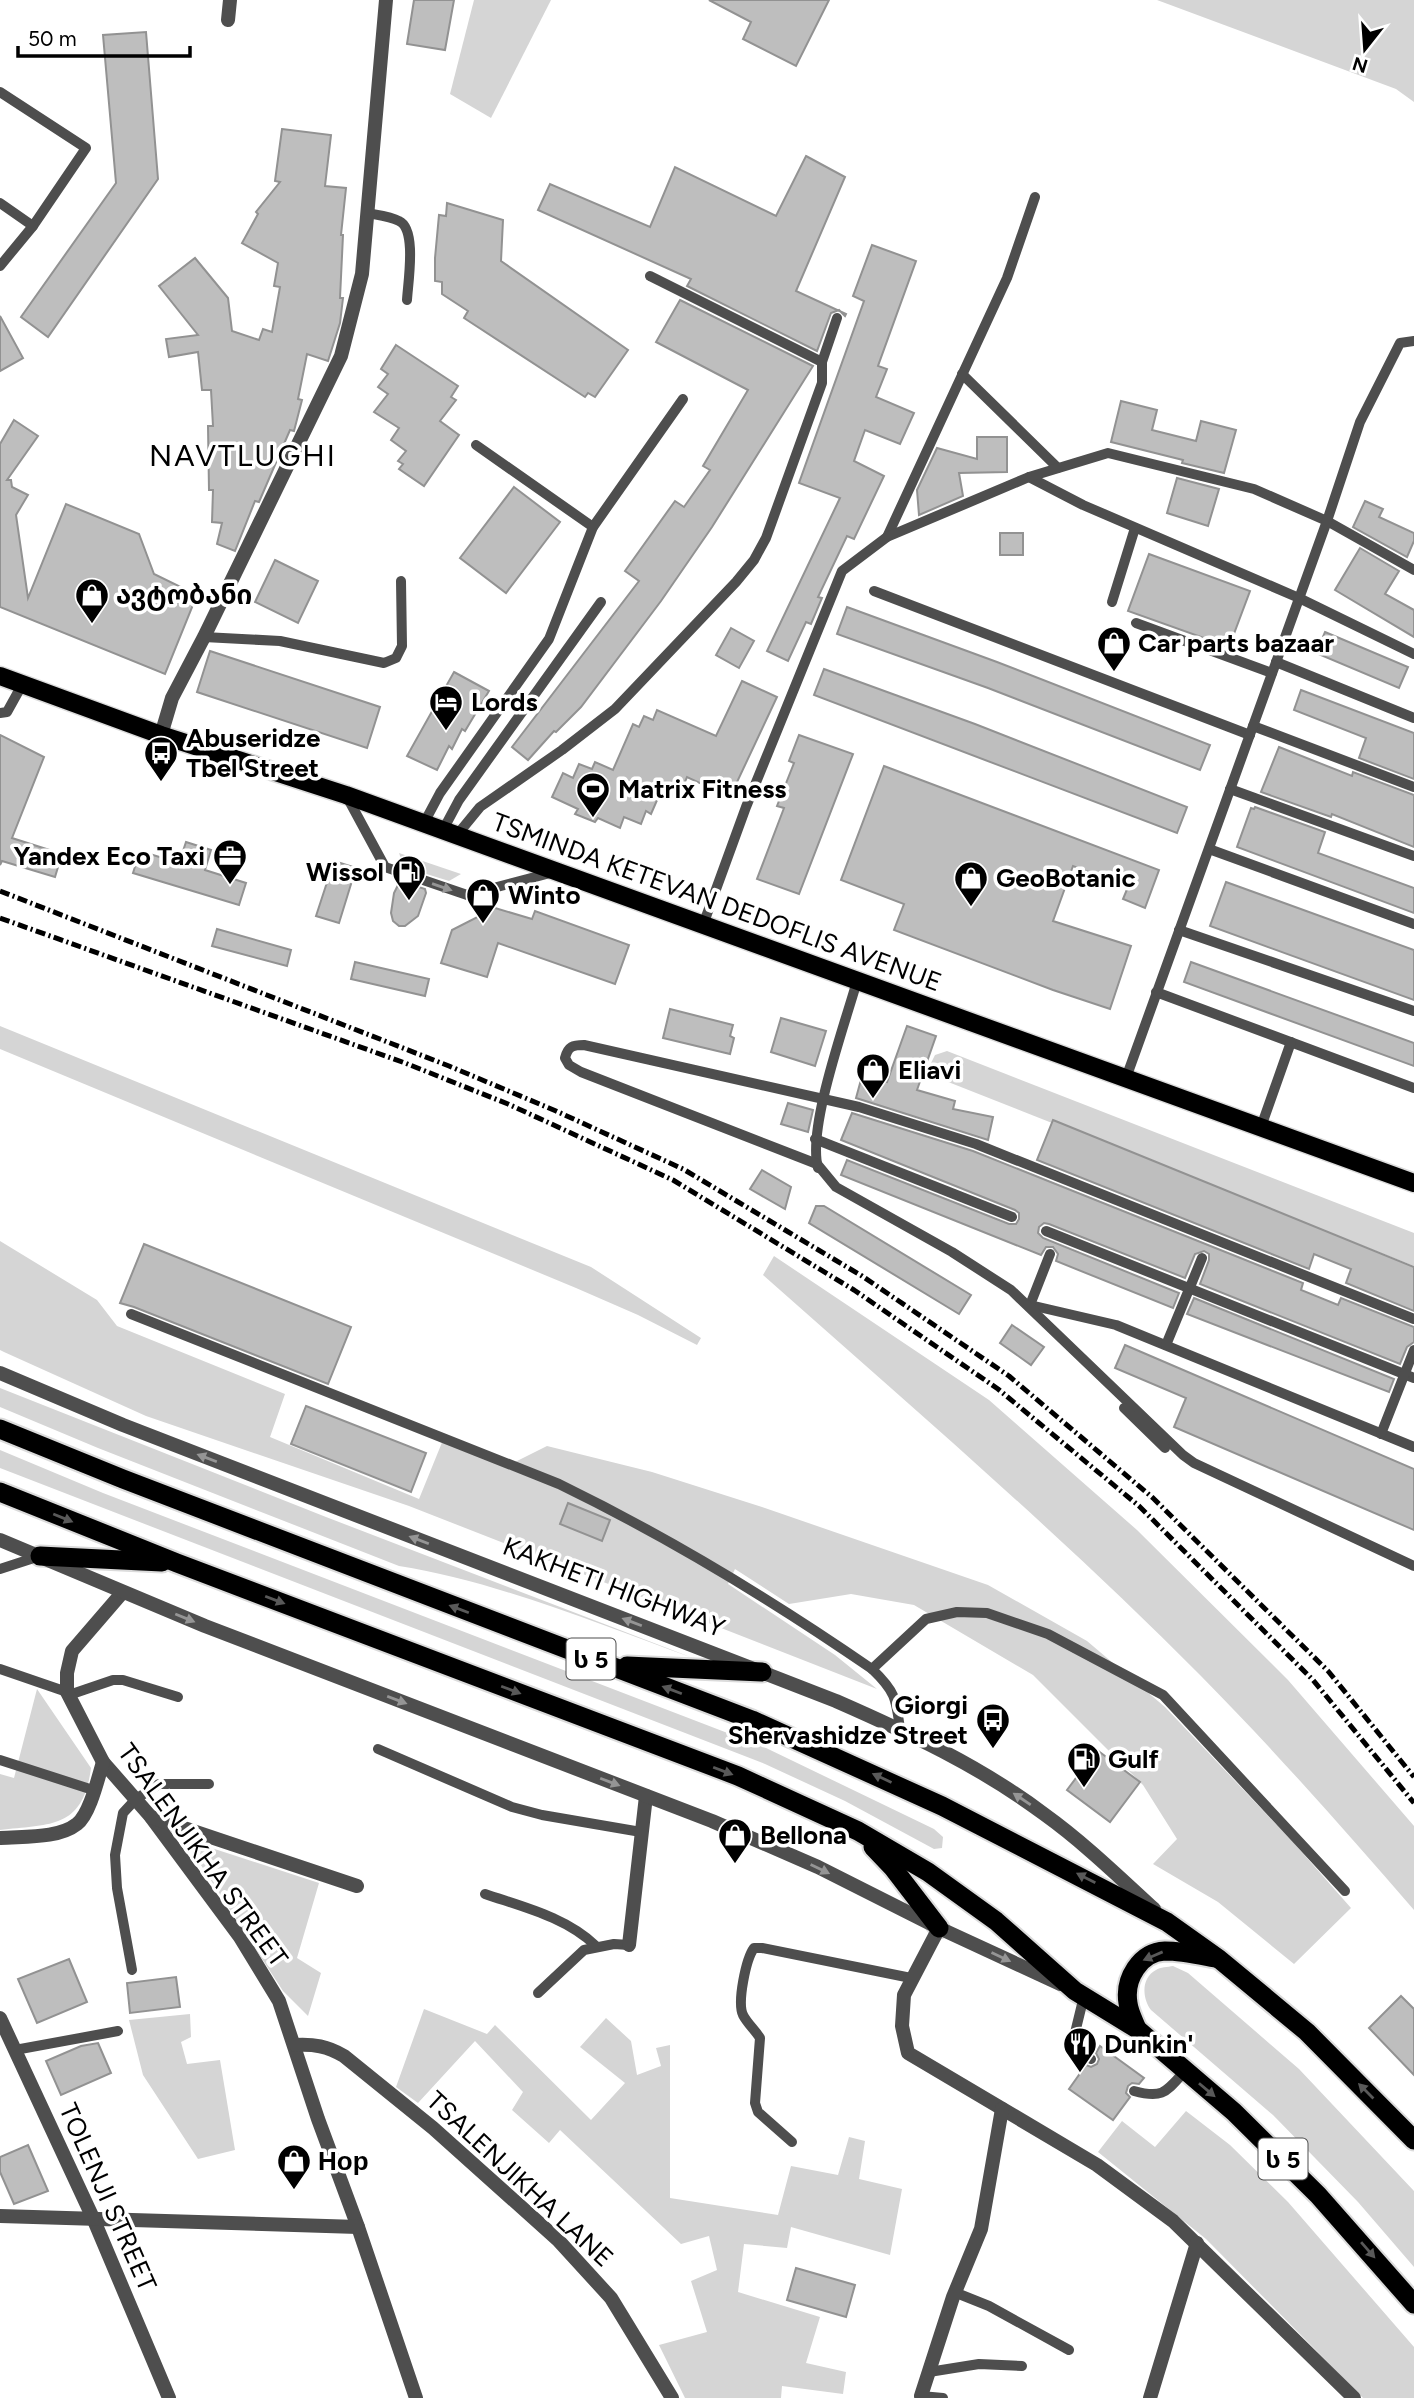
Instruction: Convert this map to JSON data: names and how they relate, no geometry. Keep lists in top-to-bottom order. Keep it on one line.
{"streets":{"highway":["KAKHETI HIGHWAY","ს 5"],"main road":["TSMINDA KETEVAN DEDOFLIS AVENUE"],"street":["TSALENJIKHA STREET","TSALENJIKHA LANE","TOLENJI STREET"]},"crossings":[["TSALENJIKHA STREET","TSALENJIKHA LANE"]],"districts":["NAVTLUGHI"],"places":{"shop":["ავტობანი","Car parts bazaar","GeoBotanic","Winto","Eliavi","Bellona","Нор"],"hotel":["Lords"],"bus stop":["Abuseridze Tbel Street","Giorgi Shervashidze Street"],"sports":["Matrix Fitness"],"office":["Yandex Eco Taxi"],"fuel station":["Wissol","Gulf"],"restaurant":["Dunkin'"]},"scale_bar":"50 m","north":"bottom"}
